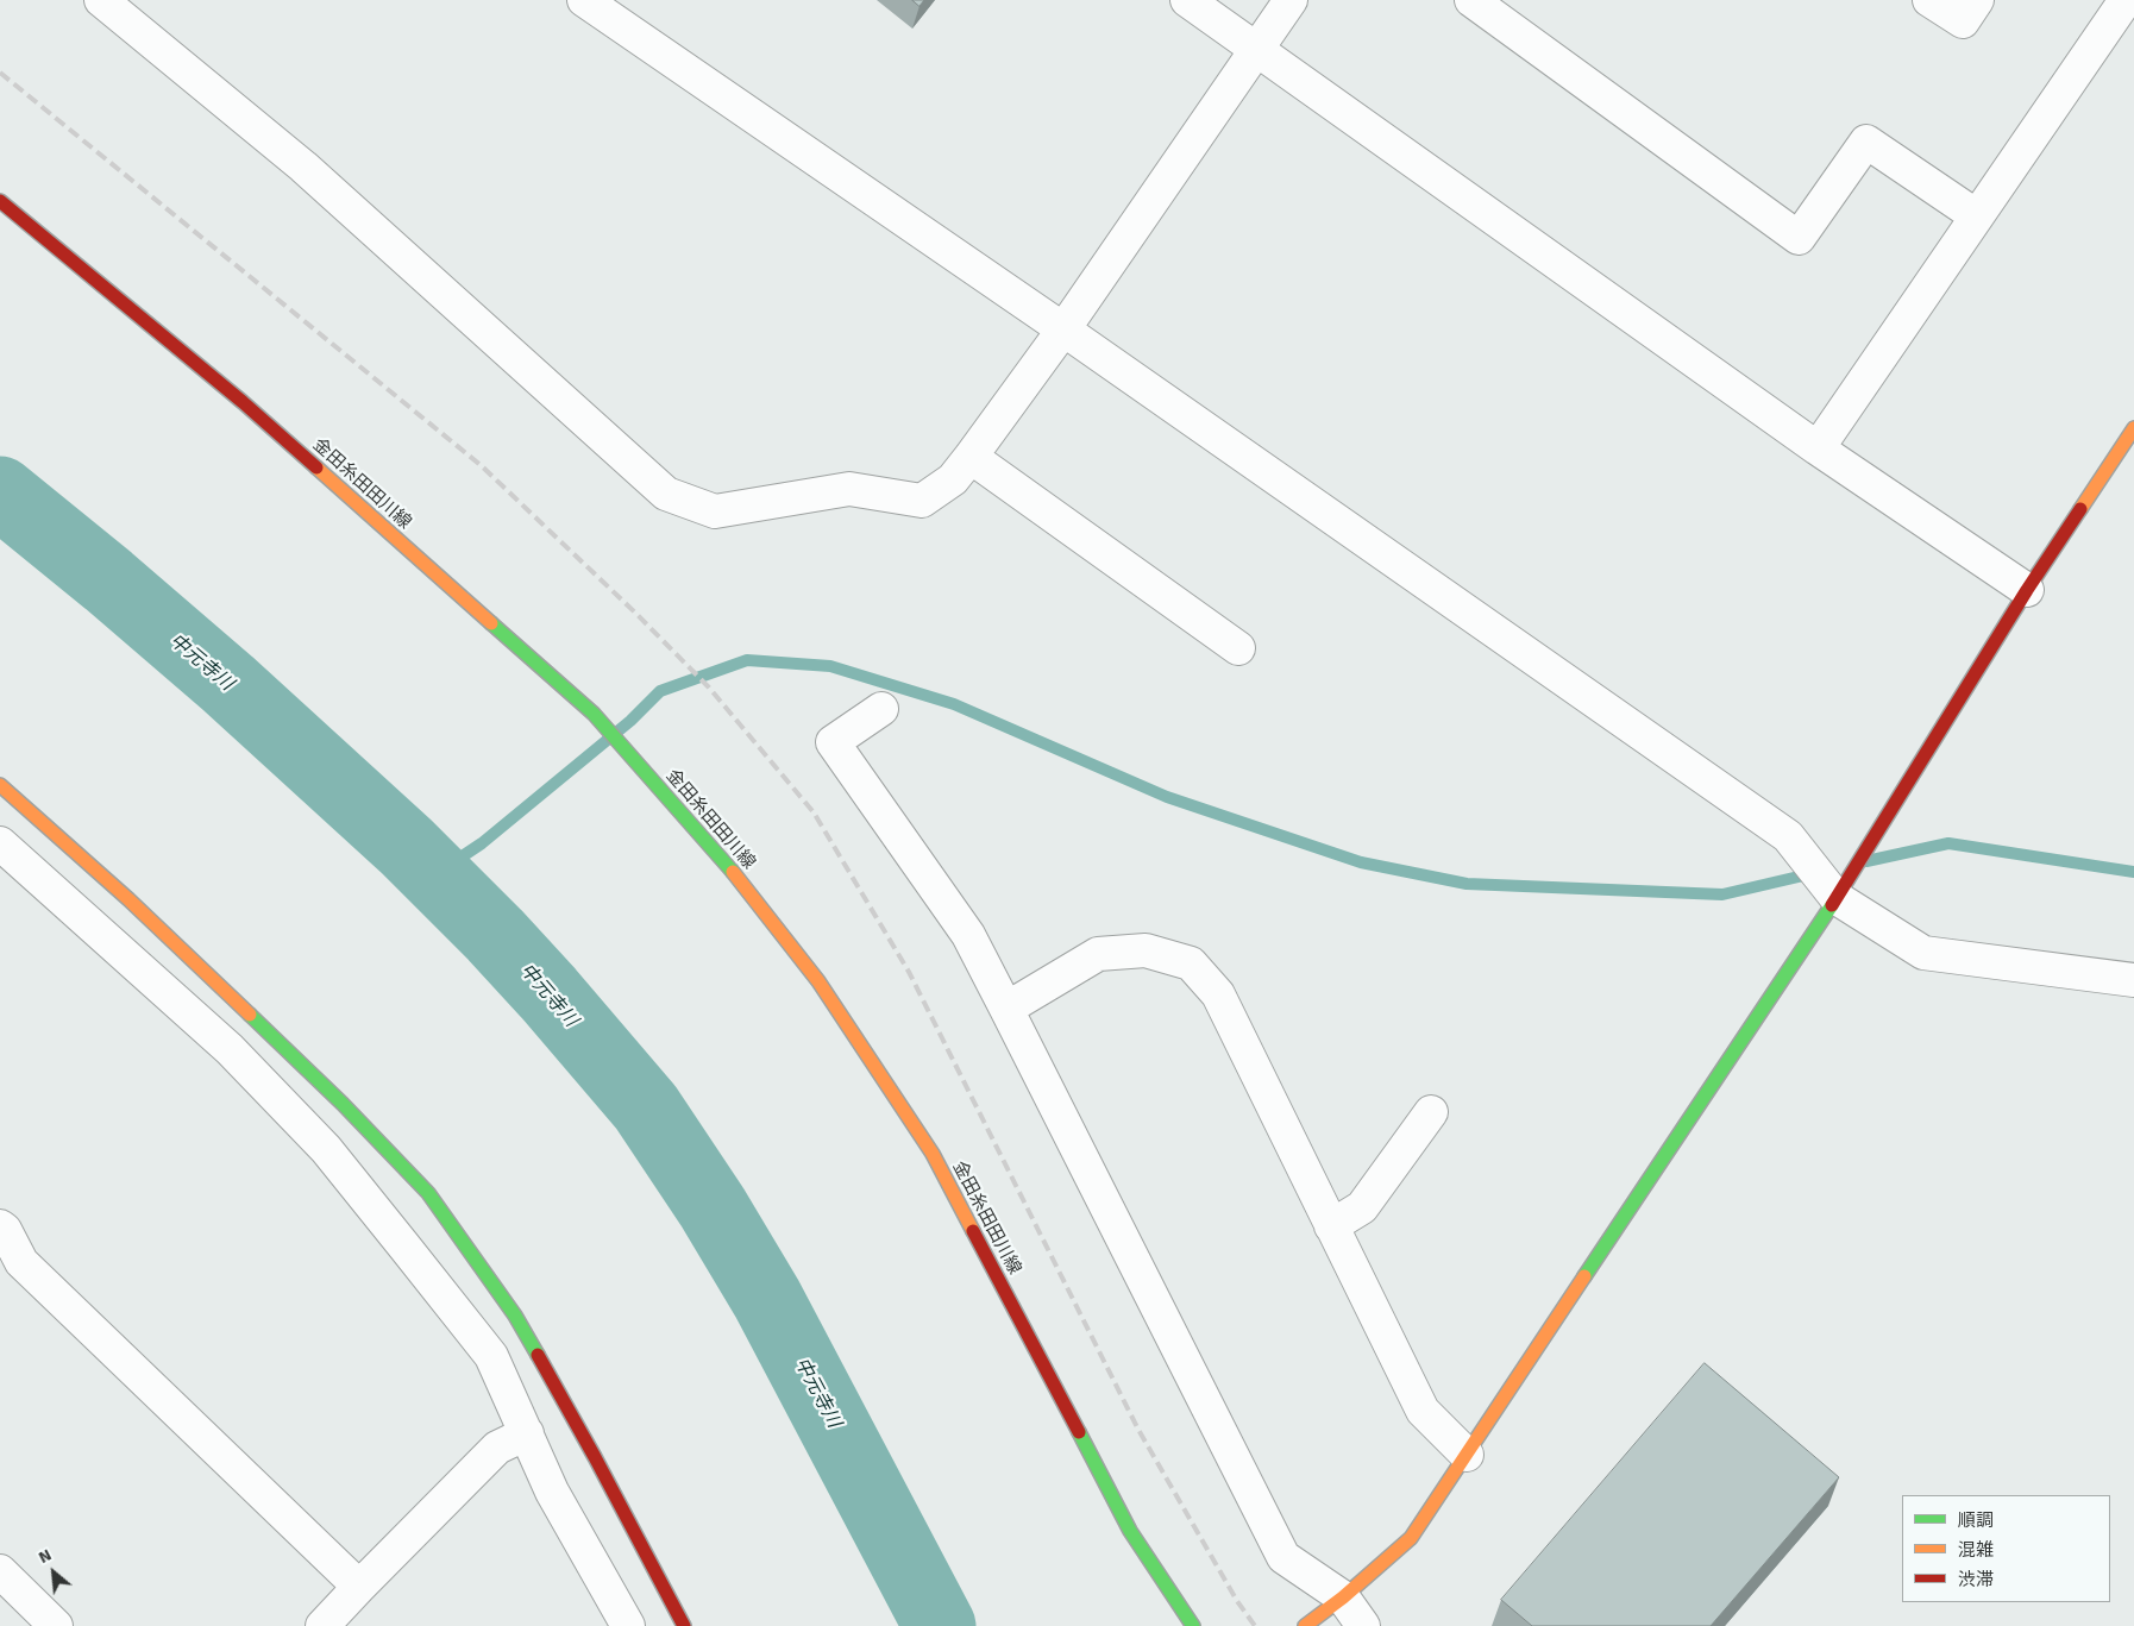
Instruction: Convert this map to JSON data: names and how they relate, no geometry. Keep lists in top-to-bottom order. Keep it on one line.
{"streets":{"street":["金田糸田田川線"]},"water":["中元寺川"],"legend":["順調","混雑","渋滞"],"north":"top left"}
